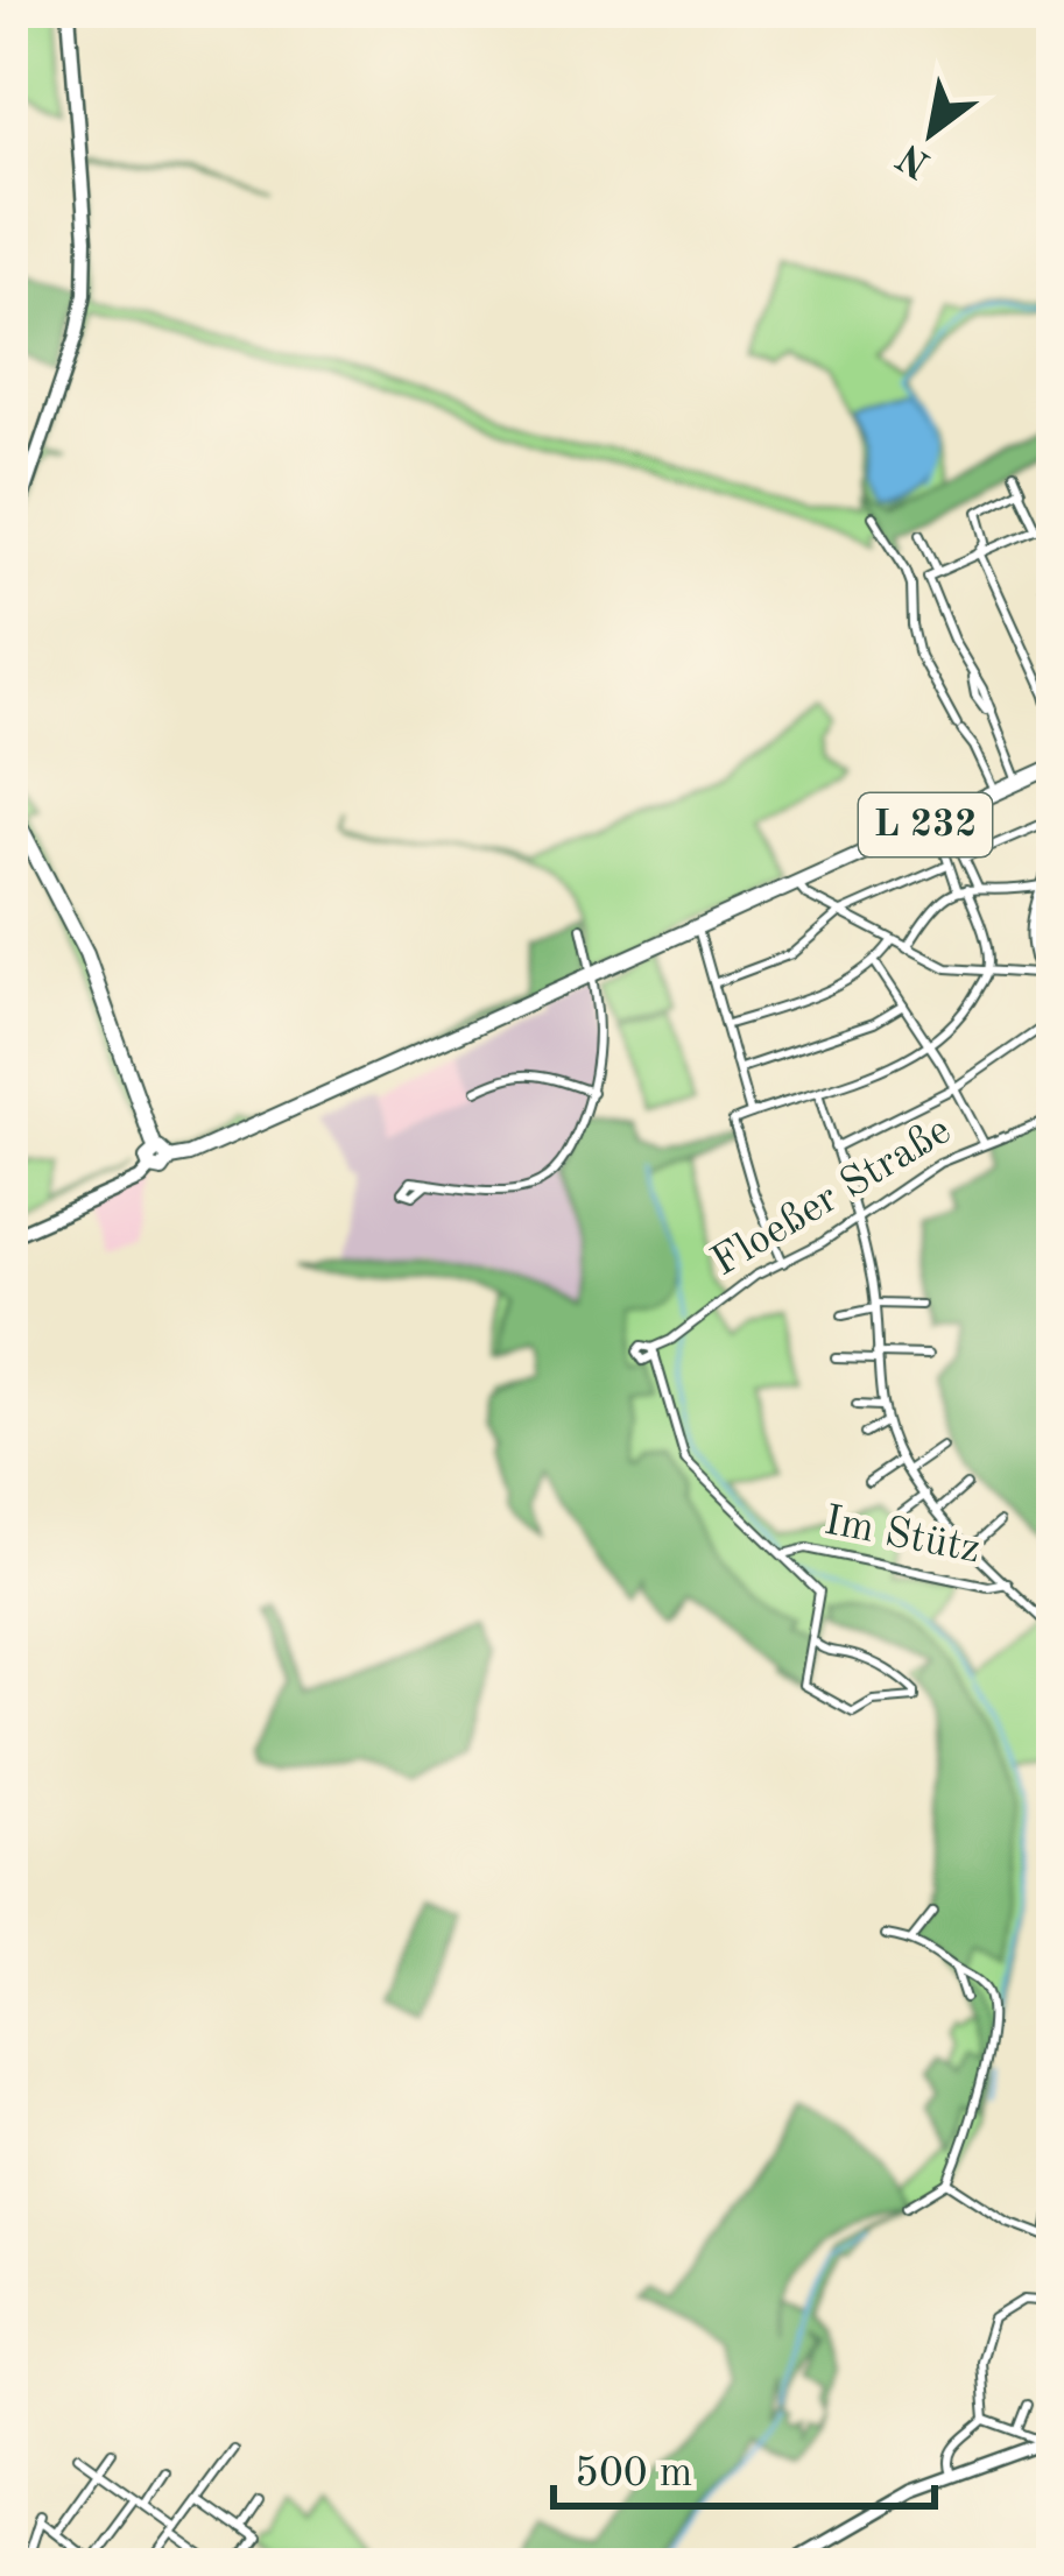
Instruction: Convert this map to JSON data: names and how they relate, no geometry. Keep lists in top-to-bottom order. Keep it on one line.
{"streets":{"main road":["L 232"],"street":["Floeßer Straße","Im Stütz"]},"crossings":[["Floeßer Straße","Im Stütz"]],"scale_bar":"500 m","north":"bottom left"}
